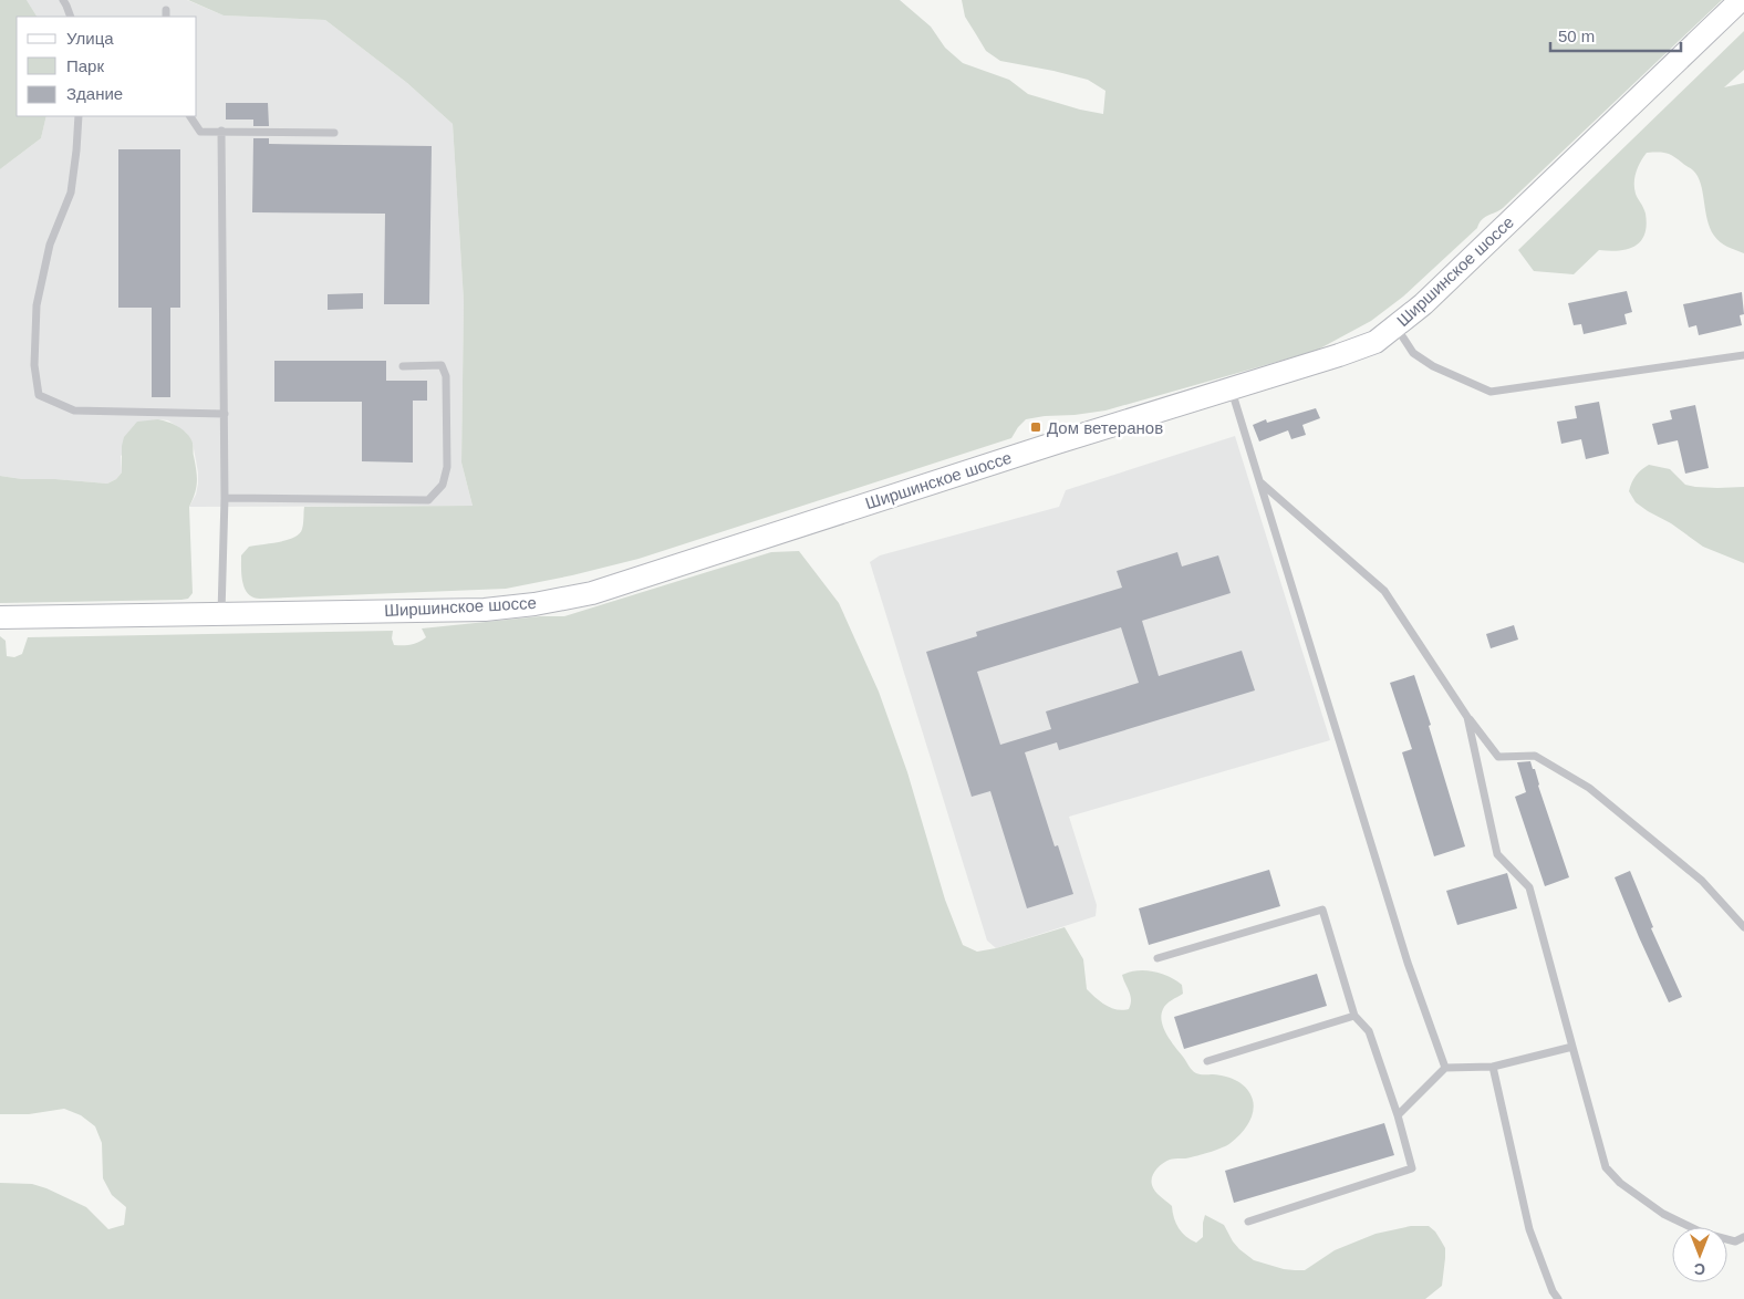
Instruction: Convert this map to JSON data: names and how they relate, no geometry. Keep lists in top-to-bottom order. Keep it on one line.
{"streets":{"main road":["Ширшинское шоссе"]},"places":{"transit":["Дом ветеранов"]},"legend":["Улица","Парк","Здание"],"scale_bar":"50 m","north":"bottom"}
